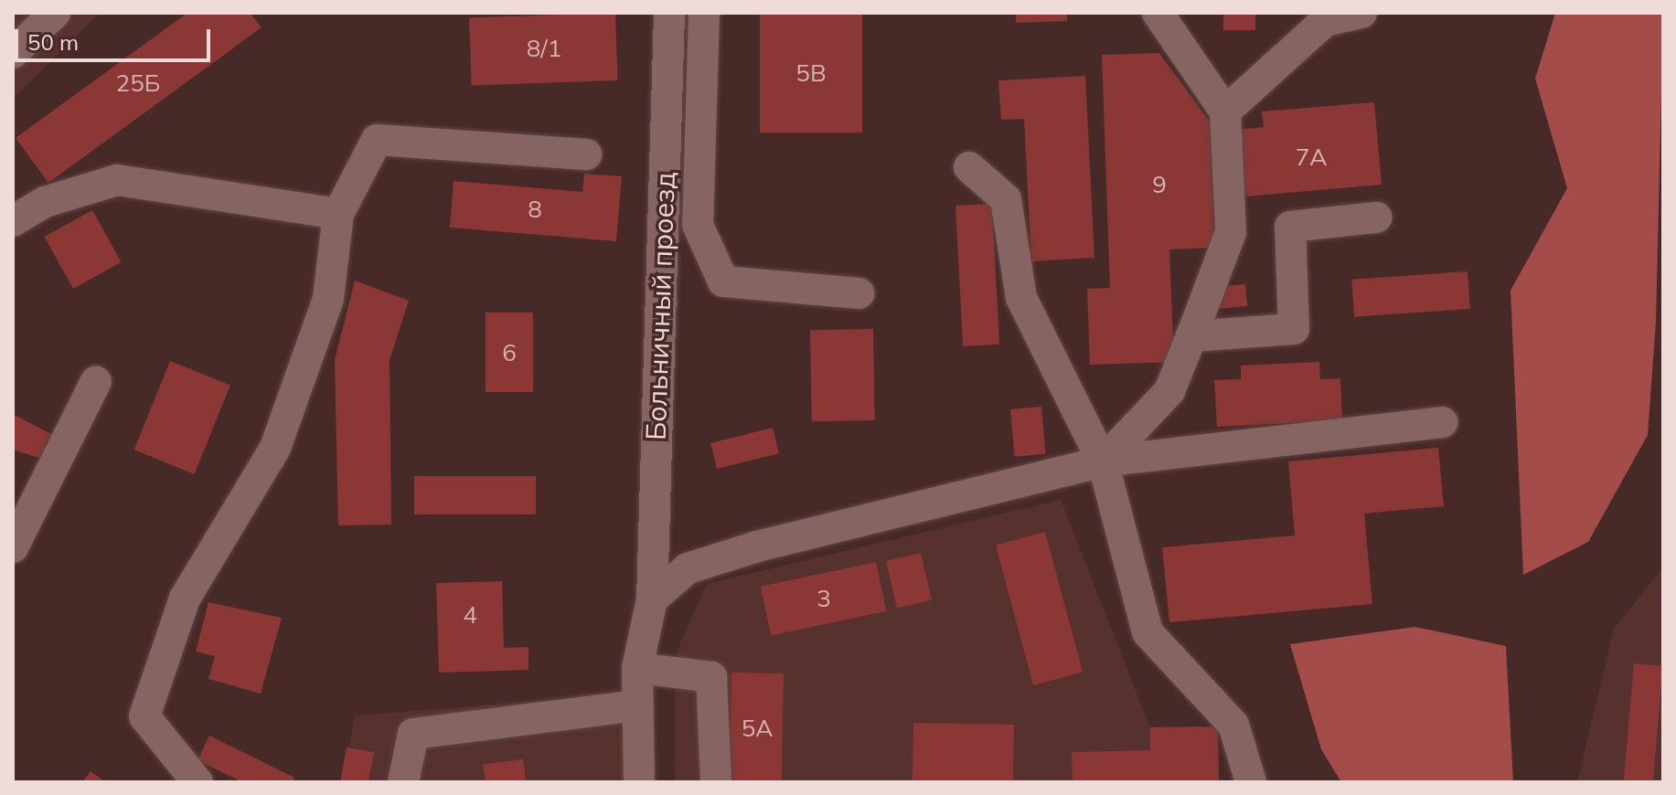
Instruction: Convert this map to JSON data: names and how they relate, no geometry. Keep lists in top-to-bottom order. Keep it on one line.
{"streets":{"street":["Больничный проезд"]},"house_numbers":["8/1","5В","25Б","7А","9","8","6","3","4","5А"],"scale_bar":"50 m"}
